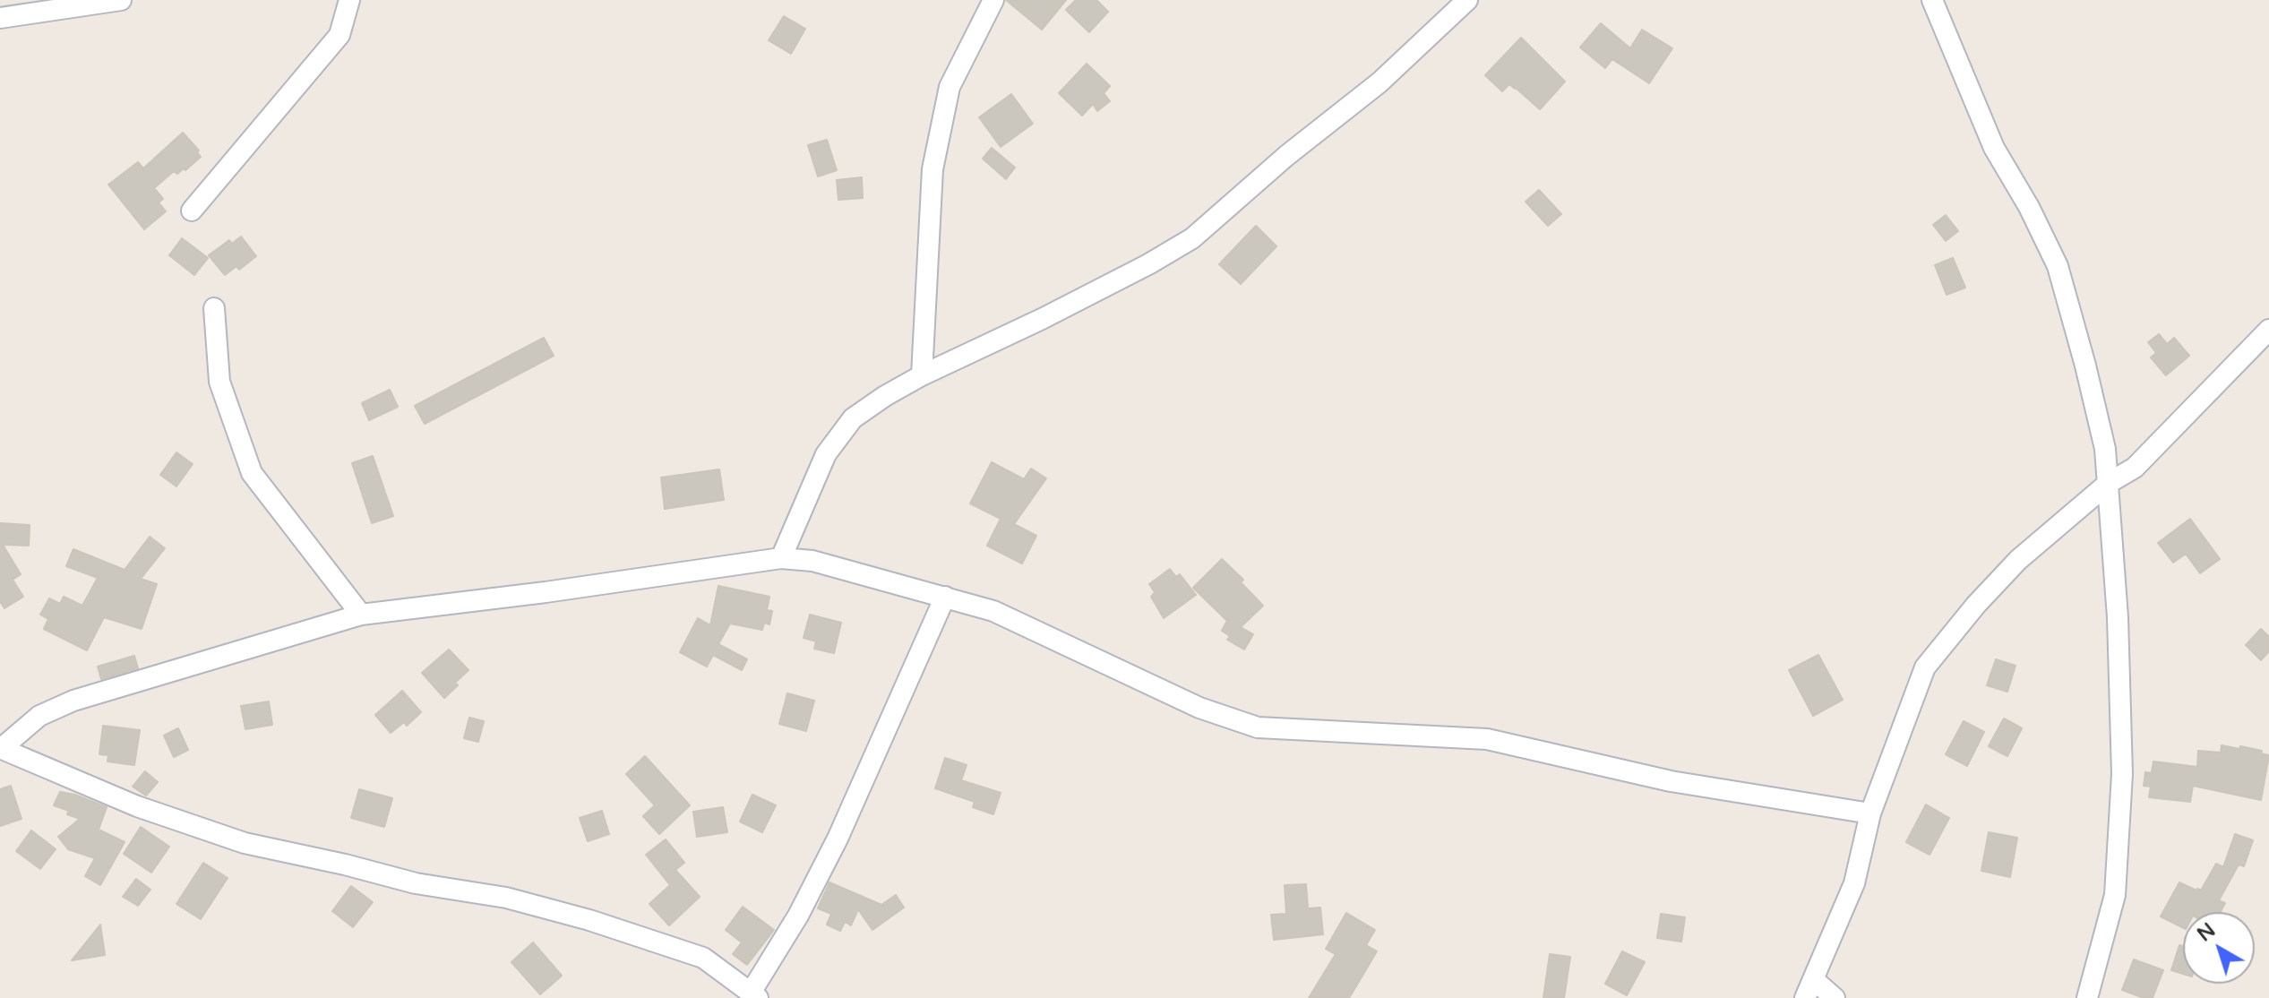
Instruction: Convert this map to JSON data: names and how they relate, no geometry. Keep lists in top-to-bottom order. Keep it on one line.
{"north":"top left"}
